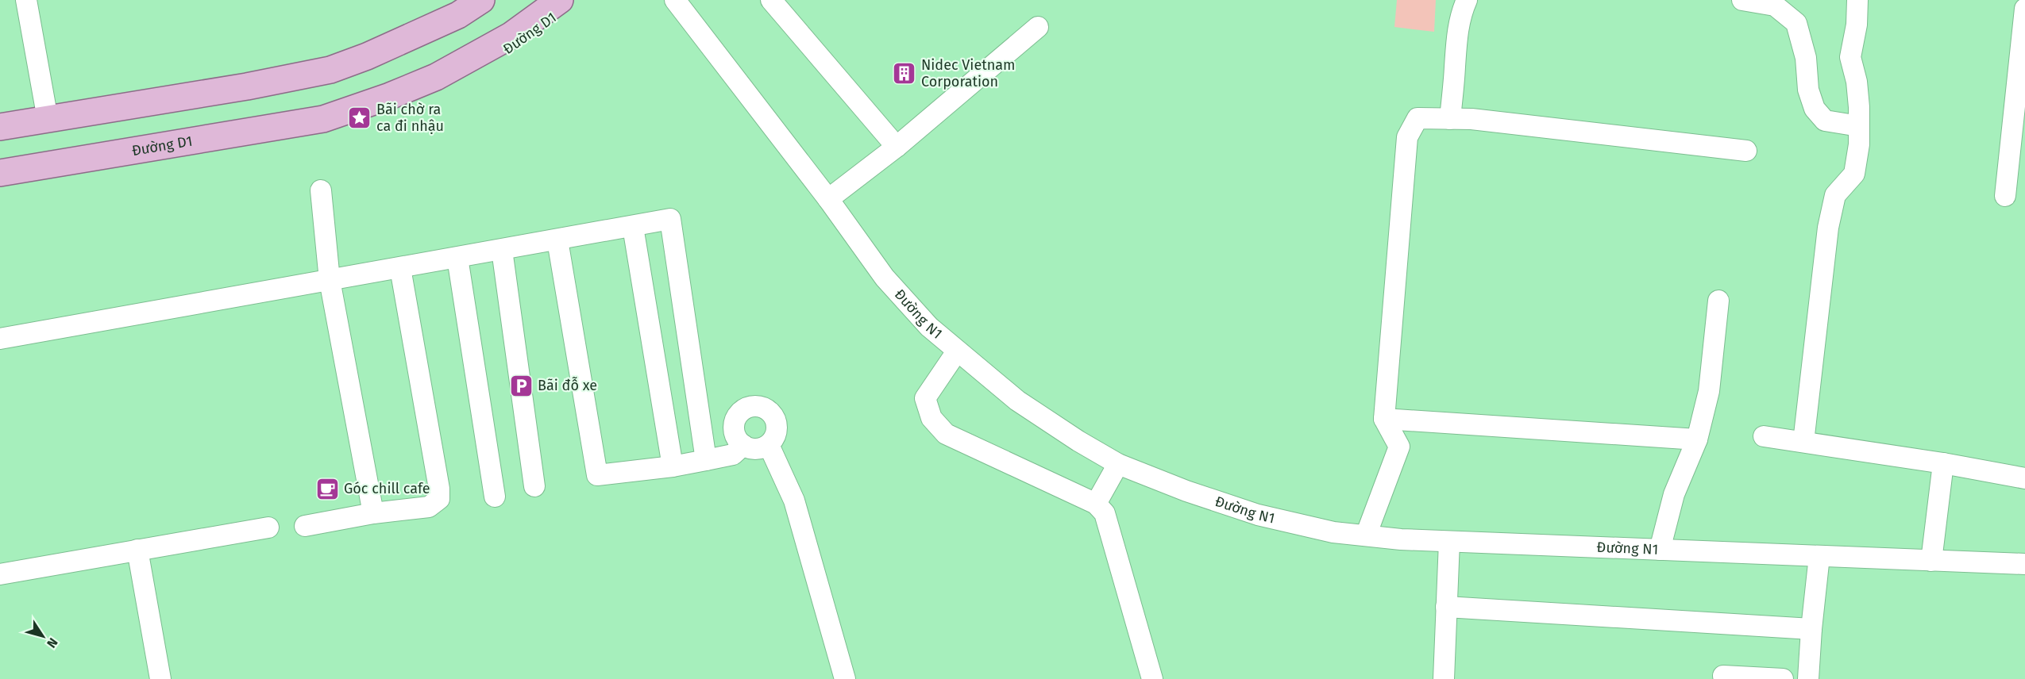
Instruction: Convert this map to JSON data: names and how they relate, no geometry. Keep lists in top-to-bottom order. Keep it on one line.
{"streets":{"main road":["Đường D1"],"street":["Đường N1"]},"places":{"building":["Nidec Vietnam Corporation"],"place":["Bãi chờ ra ca đi nhậu"],"parking":["Bãi đỗ xe"],"cafe":["Góc chill cafe"]},"north":"bottom right"}
